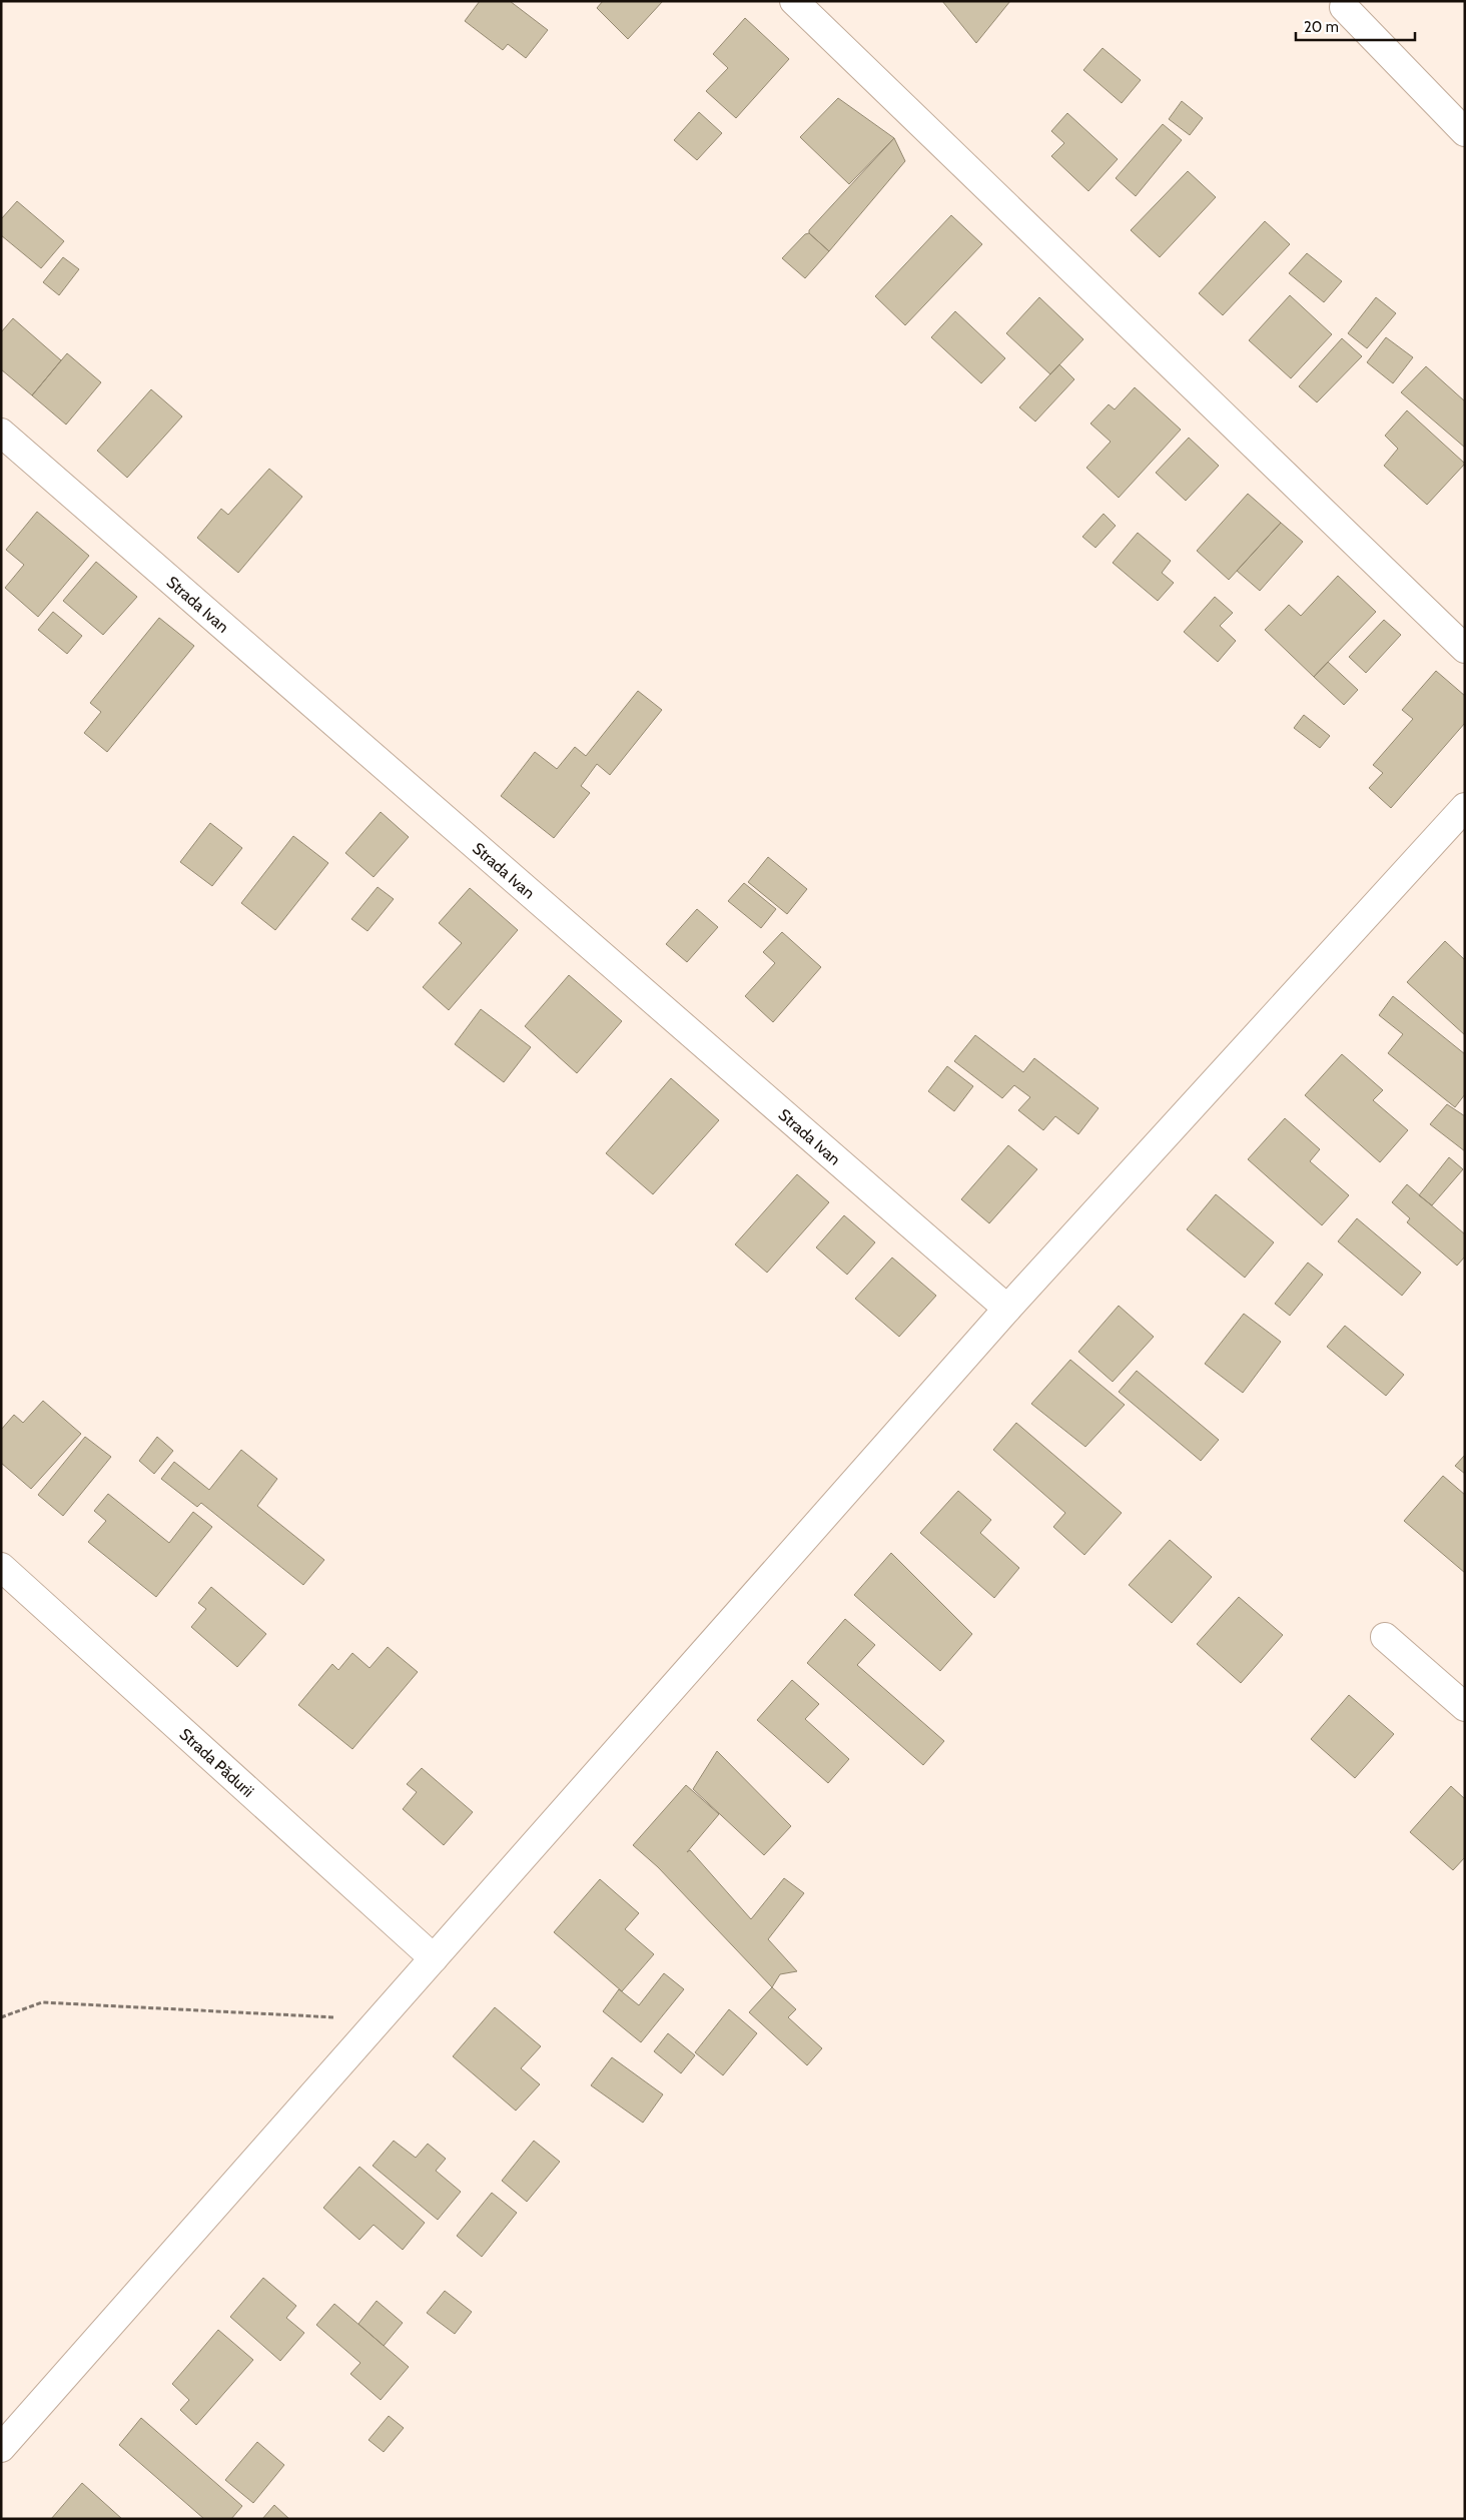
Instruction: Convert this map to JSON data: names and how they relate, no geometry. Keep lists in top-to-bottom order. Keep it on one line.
{"streets":{"street":["Strada Ivan","Strada Pădurii"]},"scale_bar":"20 m"}
